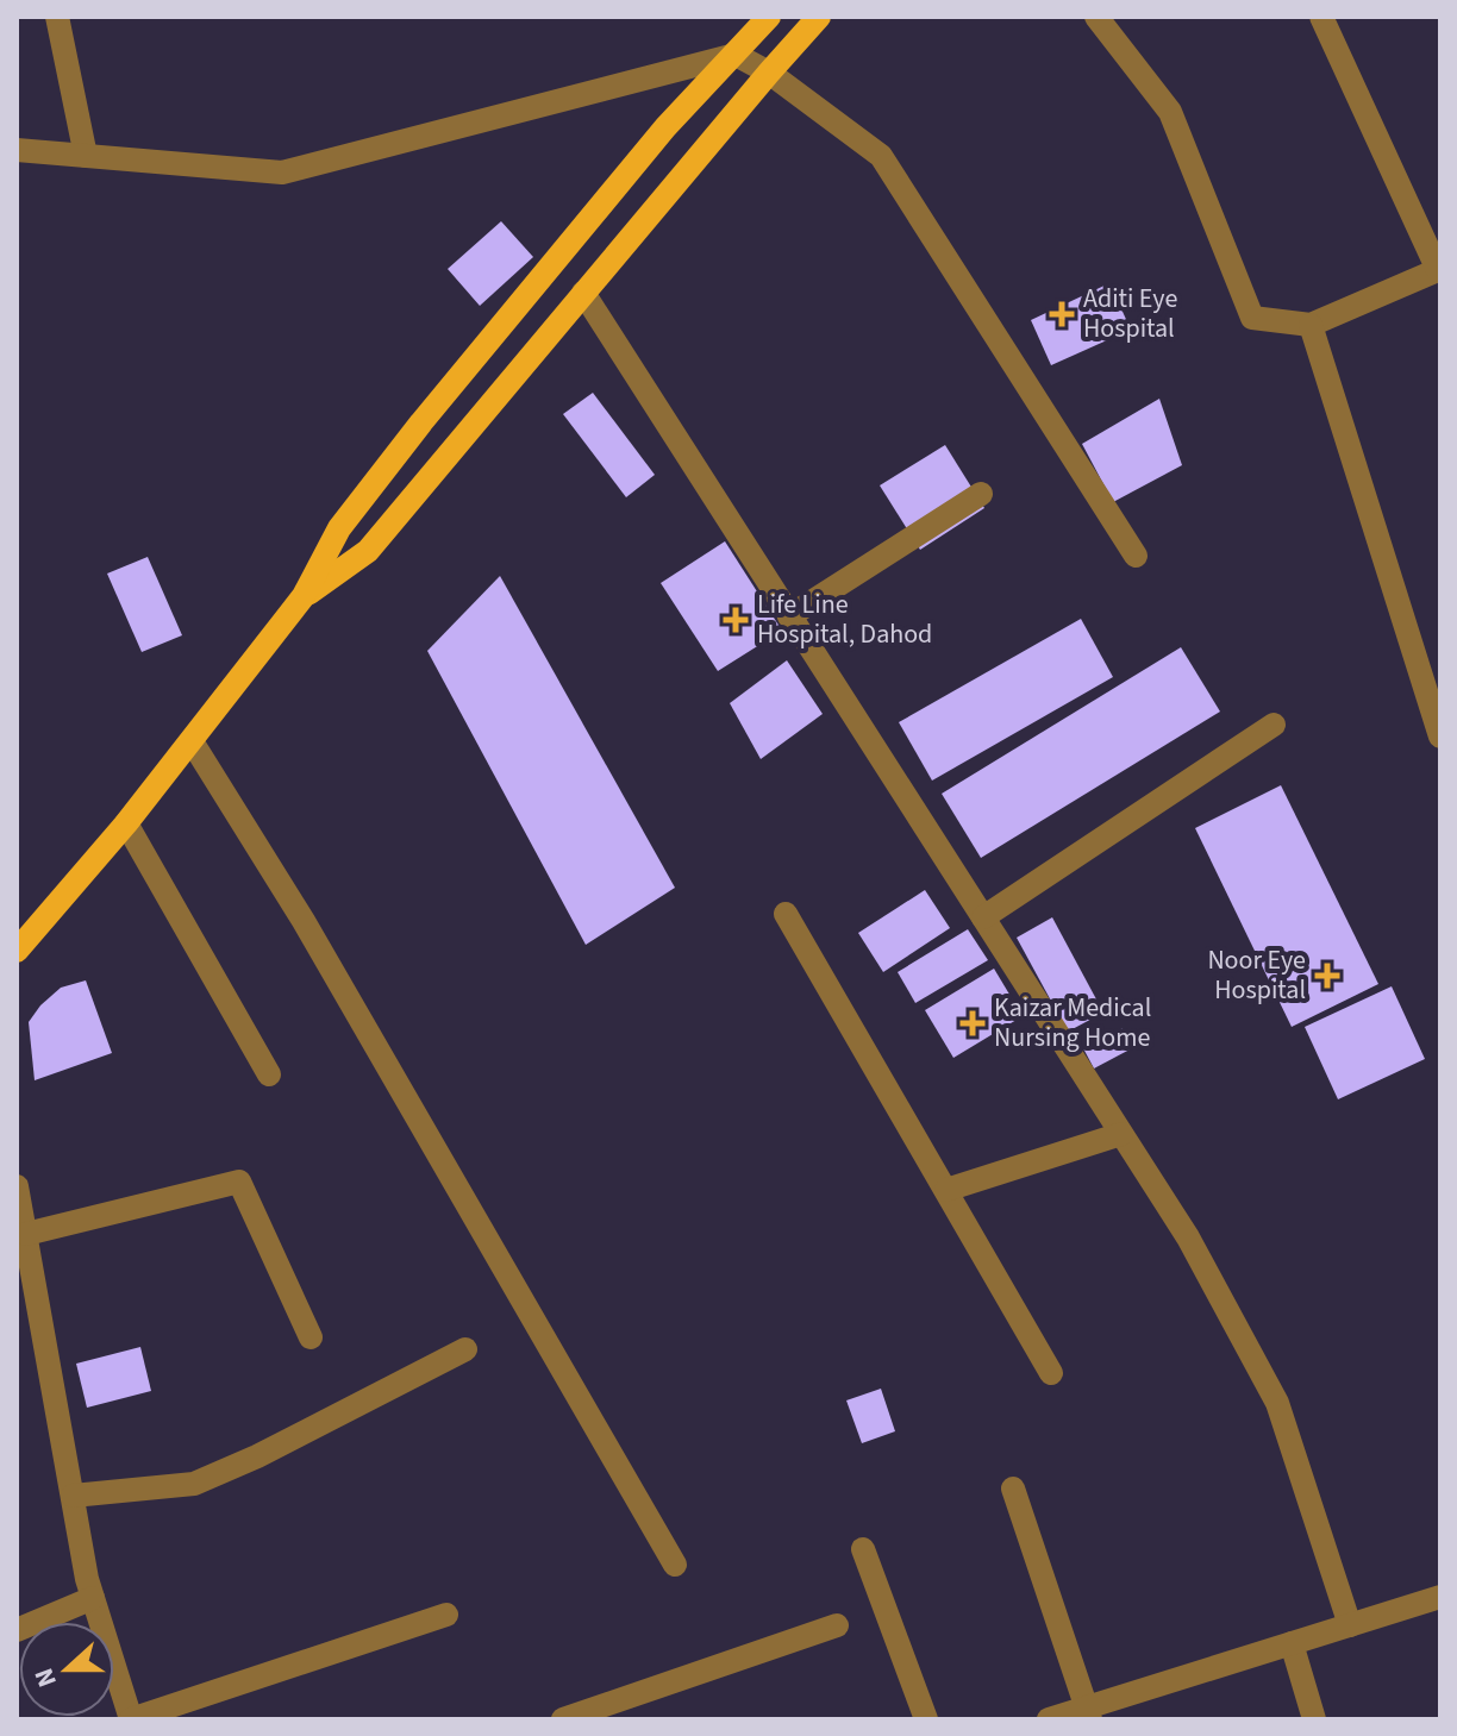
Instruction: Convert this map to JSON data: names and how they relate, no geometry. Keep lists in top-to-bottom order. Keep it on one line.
{"places":{"health":["Aditi Eye Hospital","Life Line Hospital, Dahod","Noor Eye Hospital","Kaizar Medical Nursing Home"]},"north":"left"}
